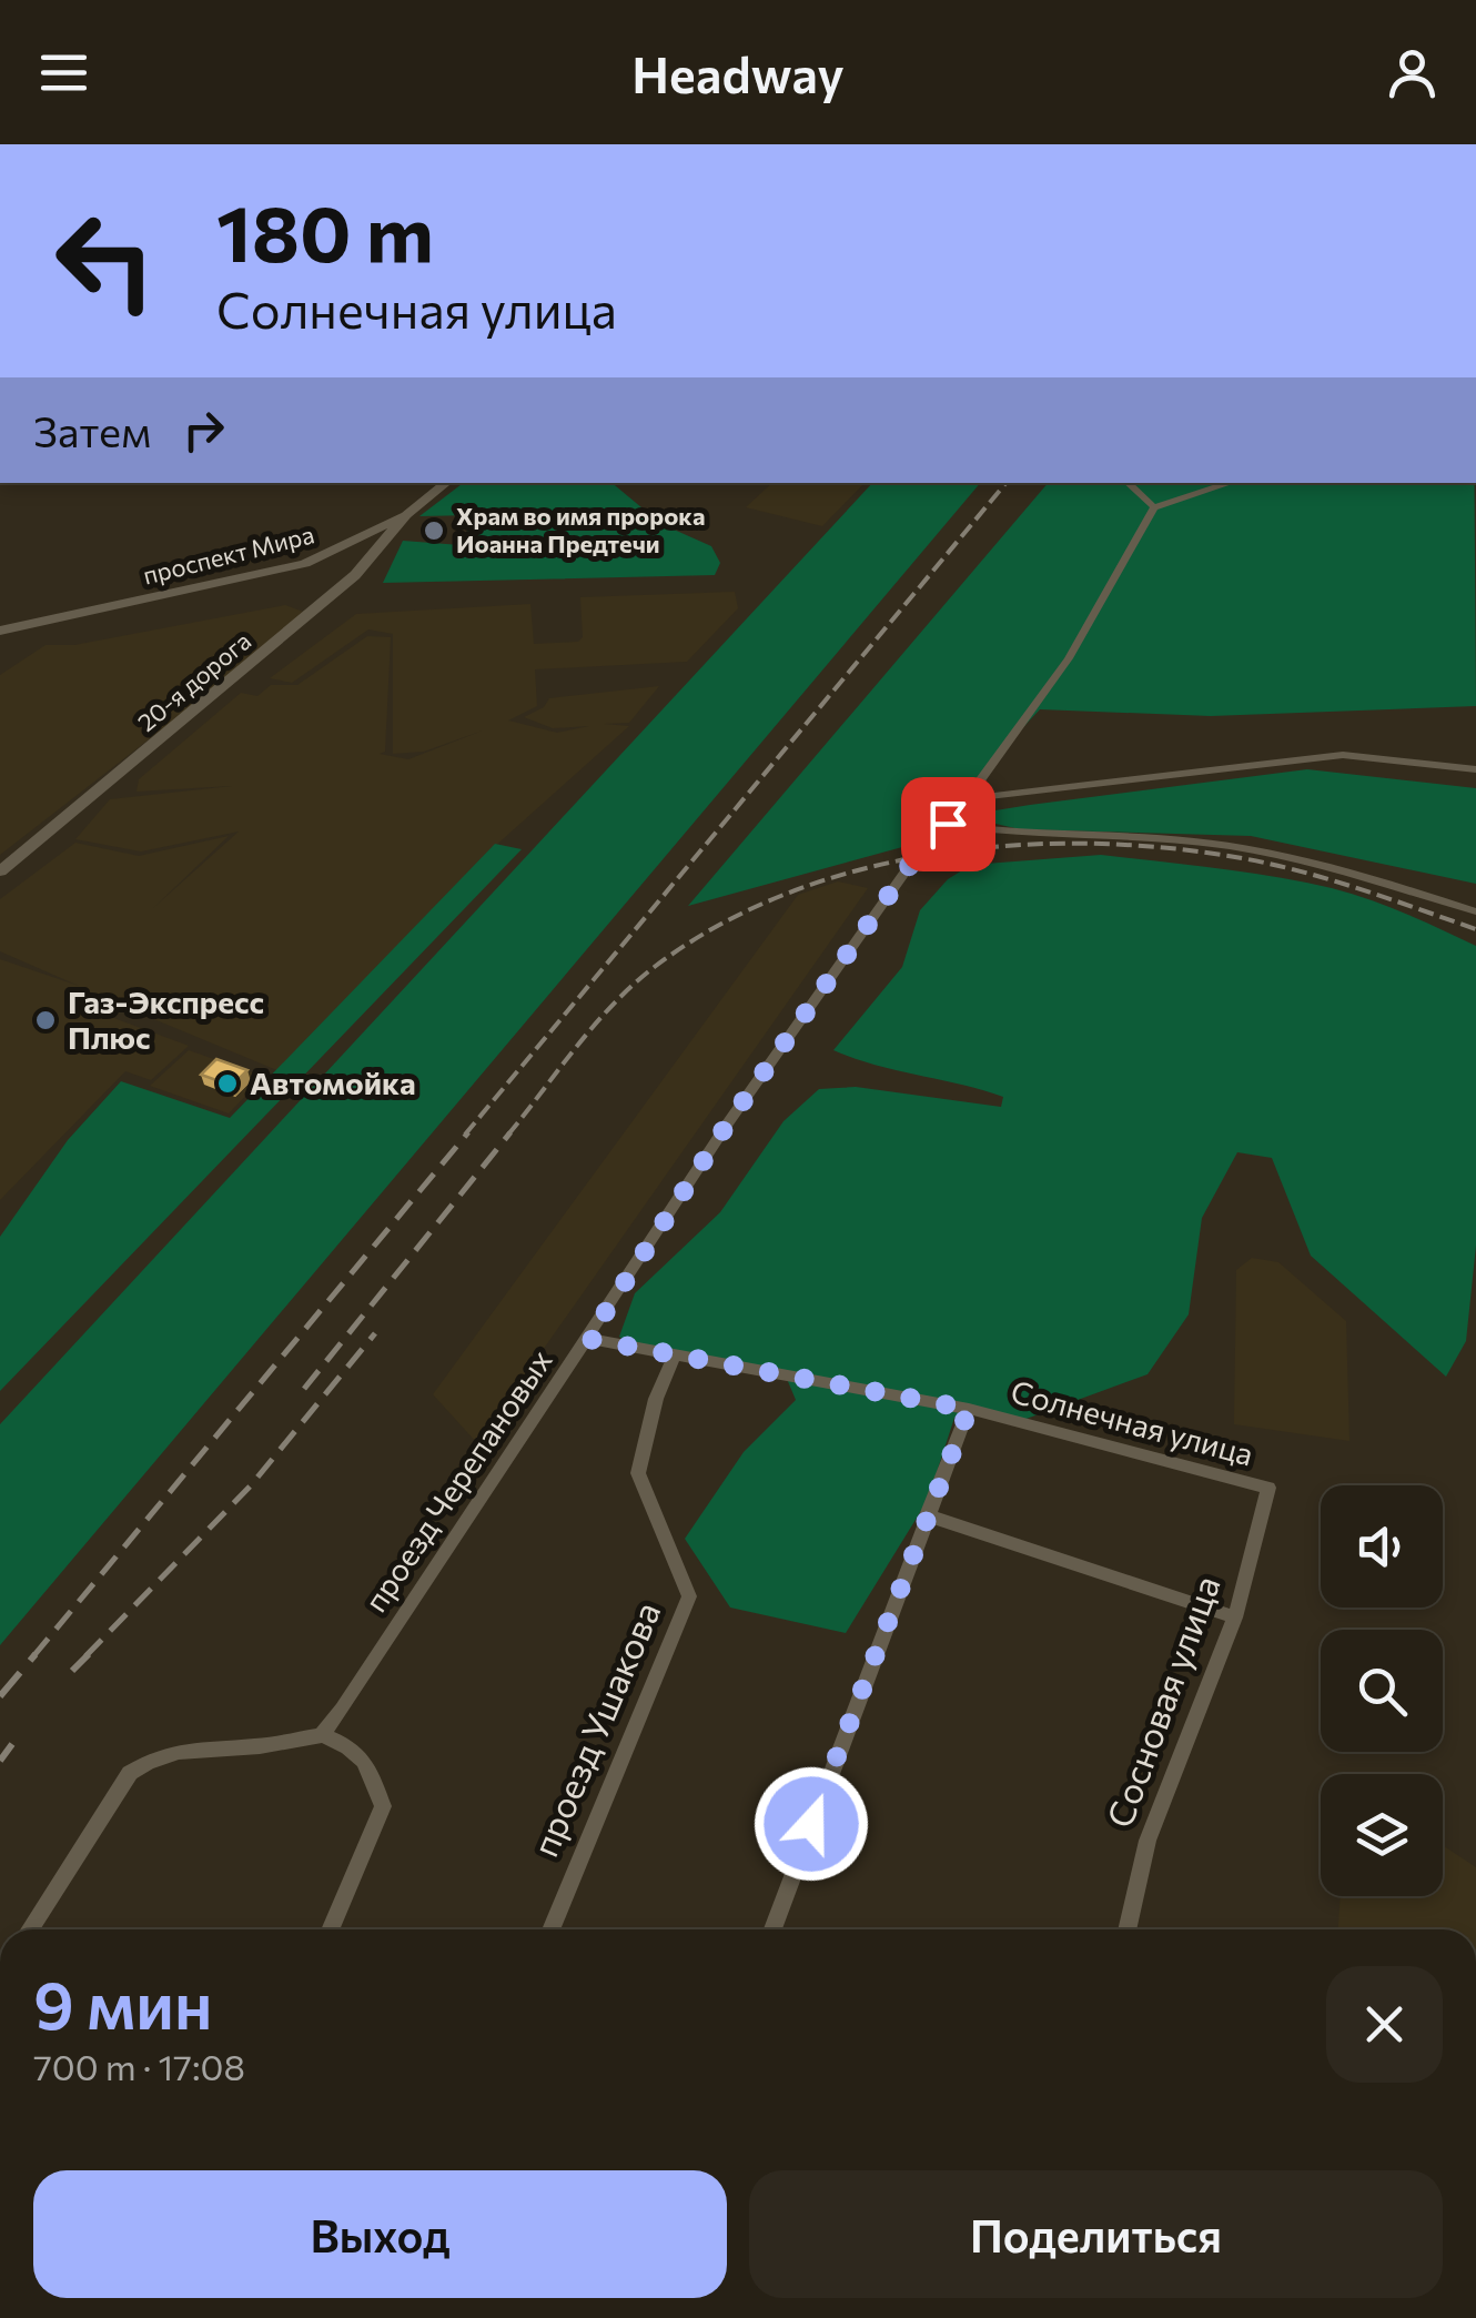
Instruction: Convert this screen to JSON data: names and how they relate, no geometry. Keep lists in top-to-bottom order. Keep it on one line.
{"streets":{"main road":["проспект Мира","20-я дорога"],"street":["Солнечная улица","проезд Черепановых","Сосновая улица","проезд Ушакова"]},"crossings":[["проспект Мира","20-я дорога"],["Солнечная улица","проезд Черепановых"],["Солнечная улица","Сосновая улица"],["Солнечная улица","проезд Ушакова"]],"places":["Храм во имя пророка Иоанна Предтечи","Газ-Экспресс Плюс","Автомойка"],"page":{"header":"Headway","turn":["180 m","Солнечная улица"],"then":"Затем","heading":["9 мин","700 m · 17:08"],"buttons":["Выход","Поделиться"]}}
